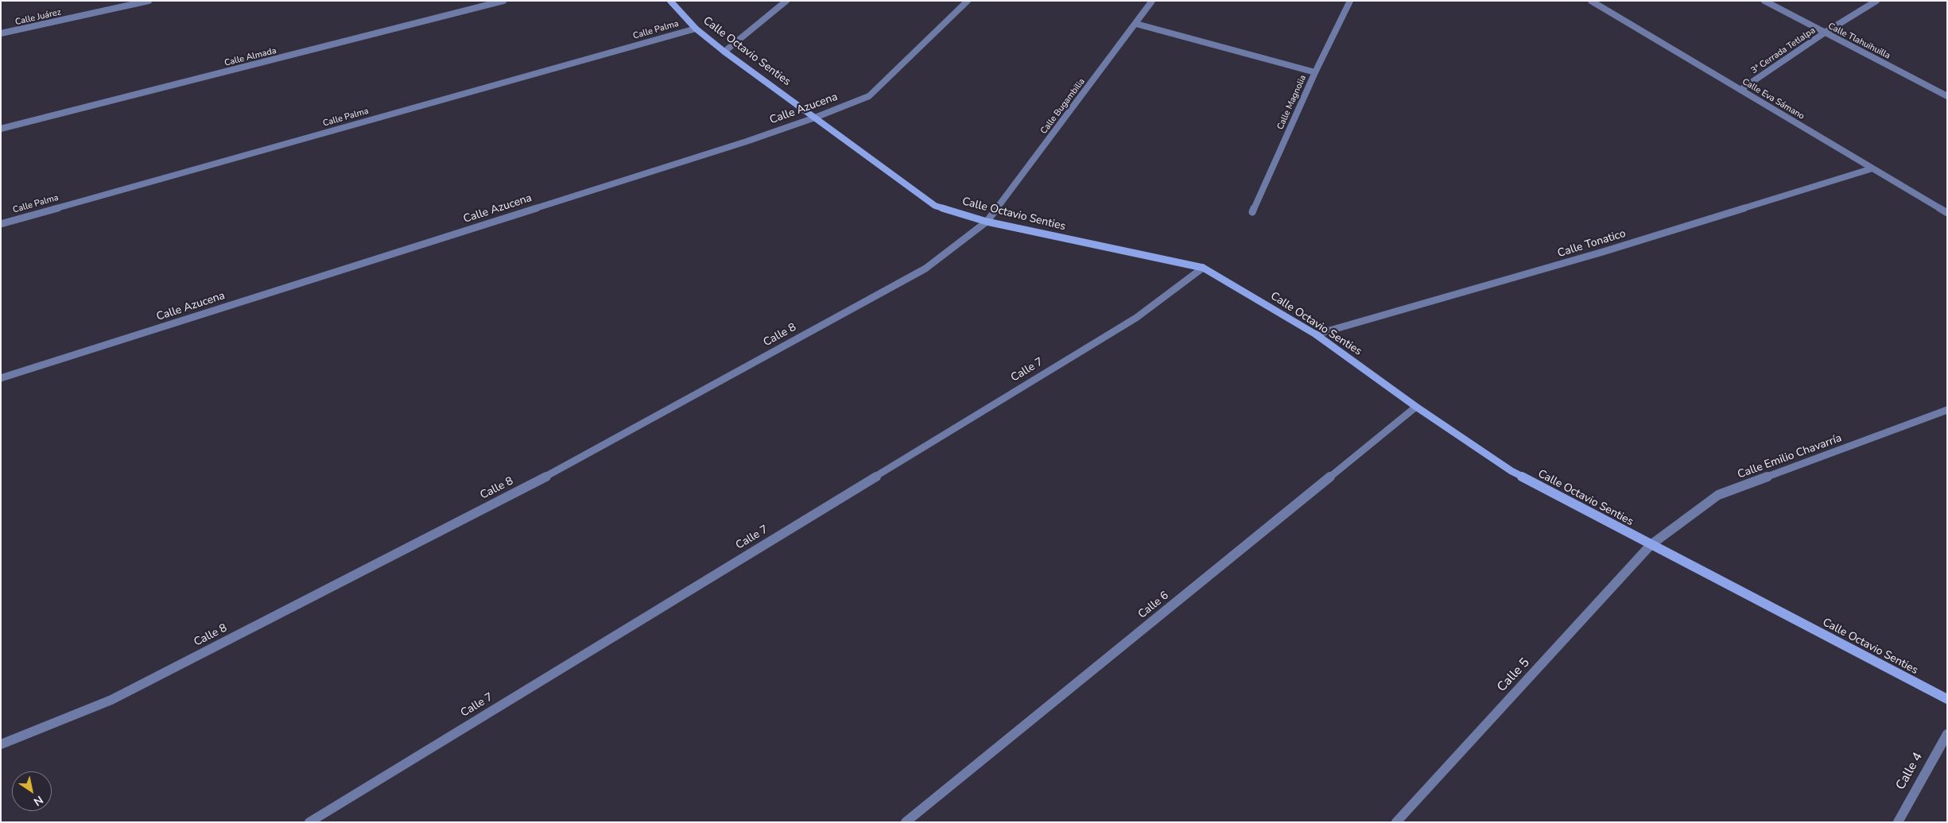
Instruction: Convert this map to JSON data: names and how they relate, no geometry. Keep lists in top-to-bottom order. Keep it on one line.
{"streets":{"street":["Calle Juárez","Calle Palma","Calle Tlahuihuilla","3ª Cerrada Tetlalpa","Calle Octavio Senties","Calle Almada","Calle Eva Sámano","Calle Magnolia","Calle Bugambilia","Calle Azucena","Calle Tonatico","Calle 8","Calle 7","Calle Emilio Chavarría","Calle 6","Calle 5","Calle 4"]},"crossings":[["Calle Palma","Calle Octavio Senties"],["Calle Tlahuihuilla","3ª Cerrada Tetlalpa"],["3ª Cerrada Tetlalpa","Calle Eva Sámano"],["Calle Octavio Senties","Calle Bugambilia"],["Calle Octavio Senties","Calle Azucena"],["Calle Octavio Senties","Calle Tonatico"],["Calle Octavio Senties","Calle 8"],["Calle Octavio Senties","Calle 7"],["Calle Octavio Senties","Calle Emilio Chavarría"],["Calle Octavio Senties","Calle 6"],["Calle Octavio Senties","Calle 5"],["Calle Eva Sámano","Calle Tonatico"],["Calle Bugambilia","Calle 8"],["Calle Emilio Chavarría","Calle 5"]],"north":"bottom right"}
